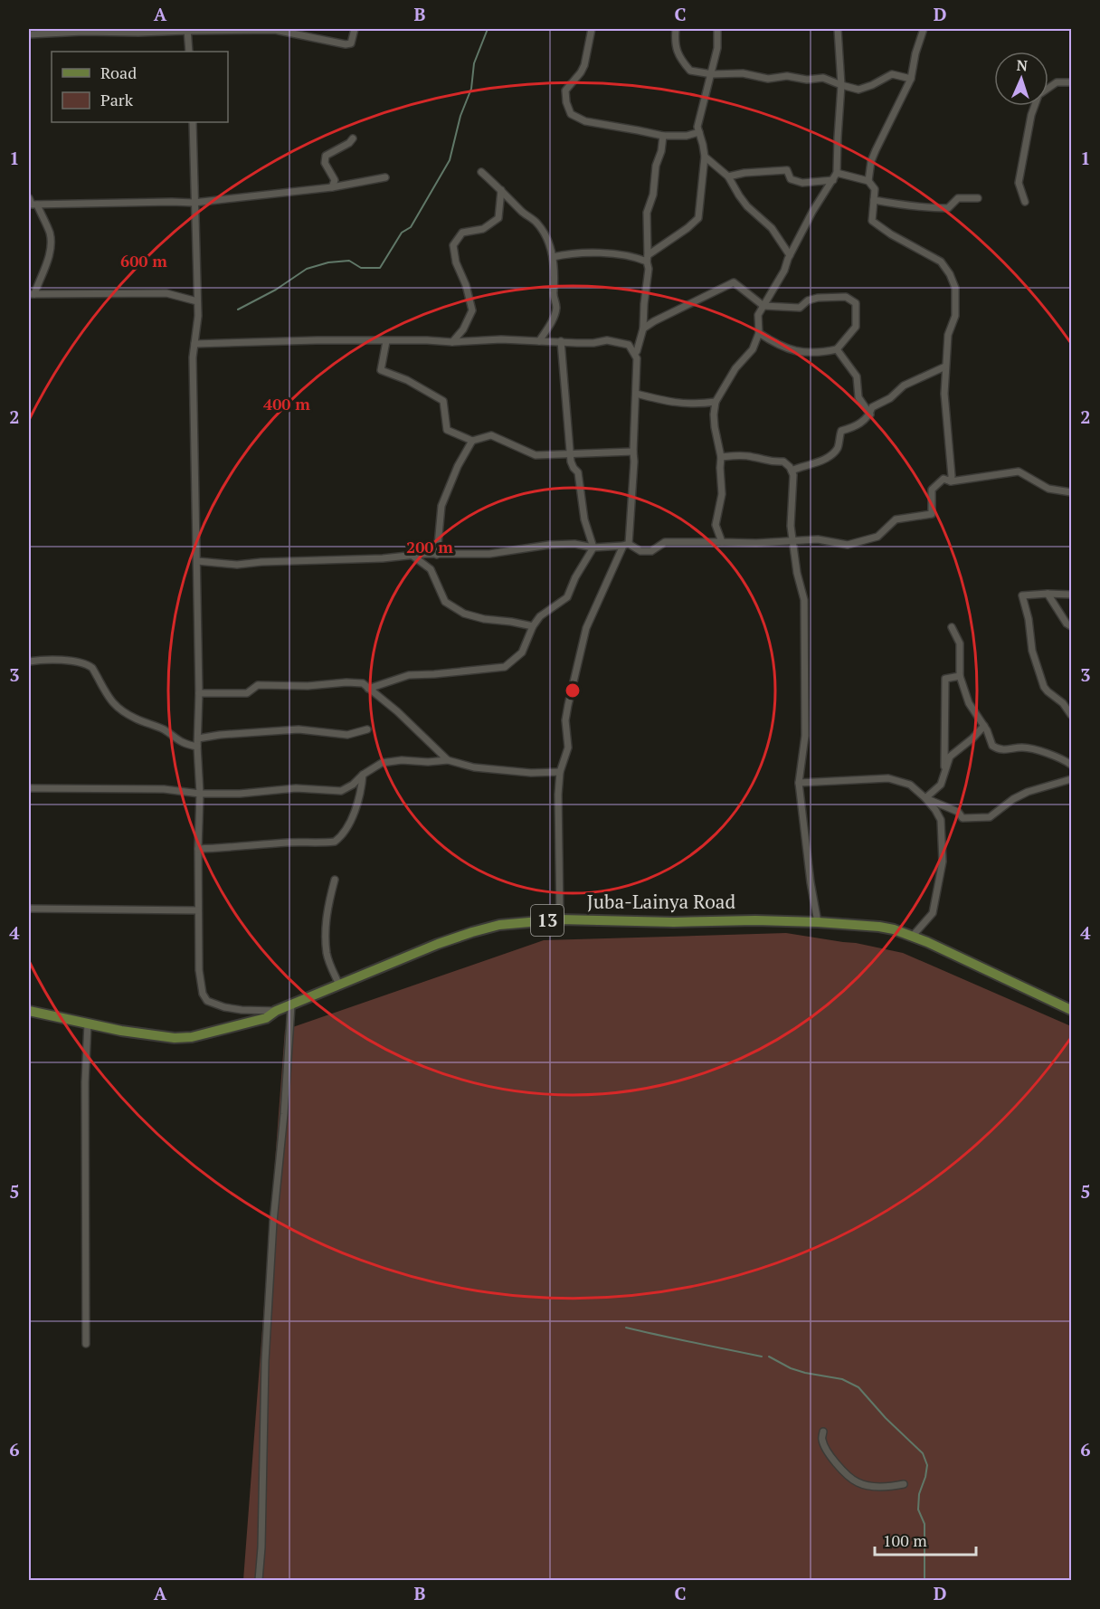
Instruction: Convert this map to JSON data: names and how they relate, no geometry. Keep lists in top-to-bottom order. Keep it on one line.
{"streets":{"main road":["Juba-Lainya Road","13"]},"legend":["Road","Park"],"scale_bar":"100 m","north":"top","grid":{"columns":["A","B","C","D"],"rows":["1","2","3","4","5","6"]},"rings":["600 m","400 m","200 m"]}
